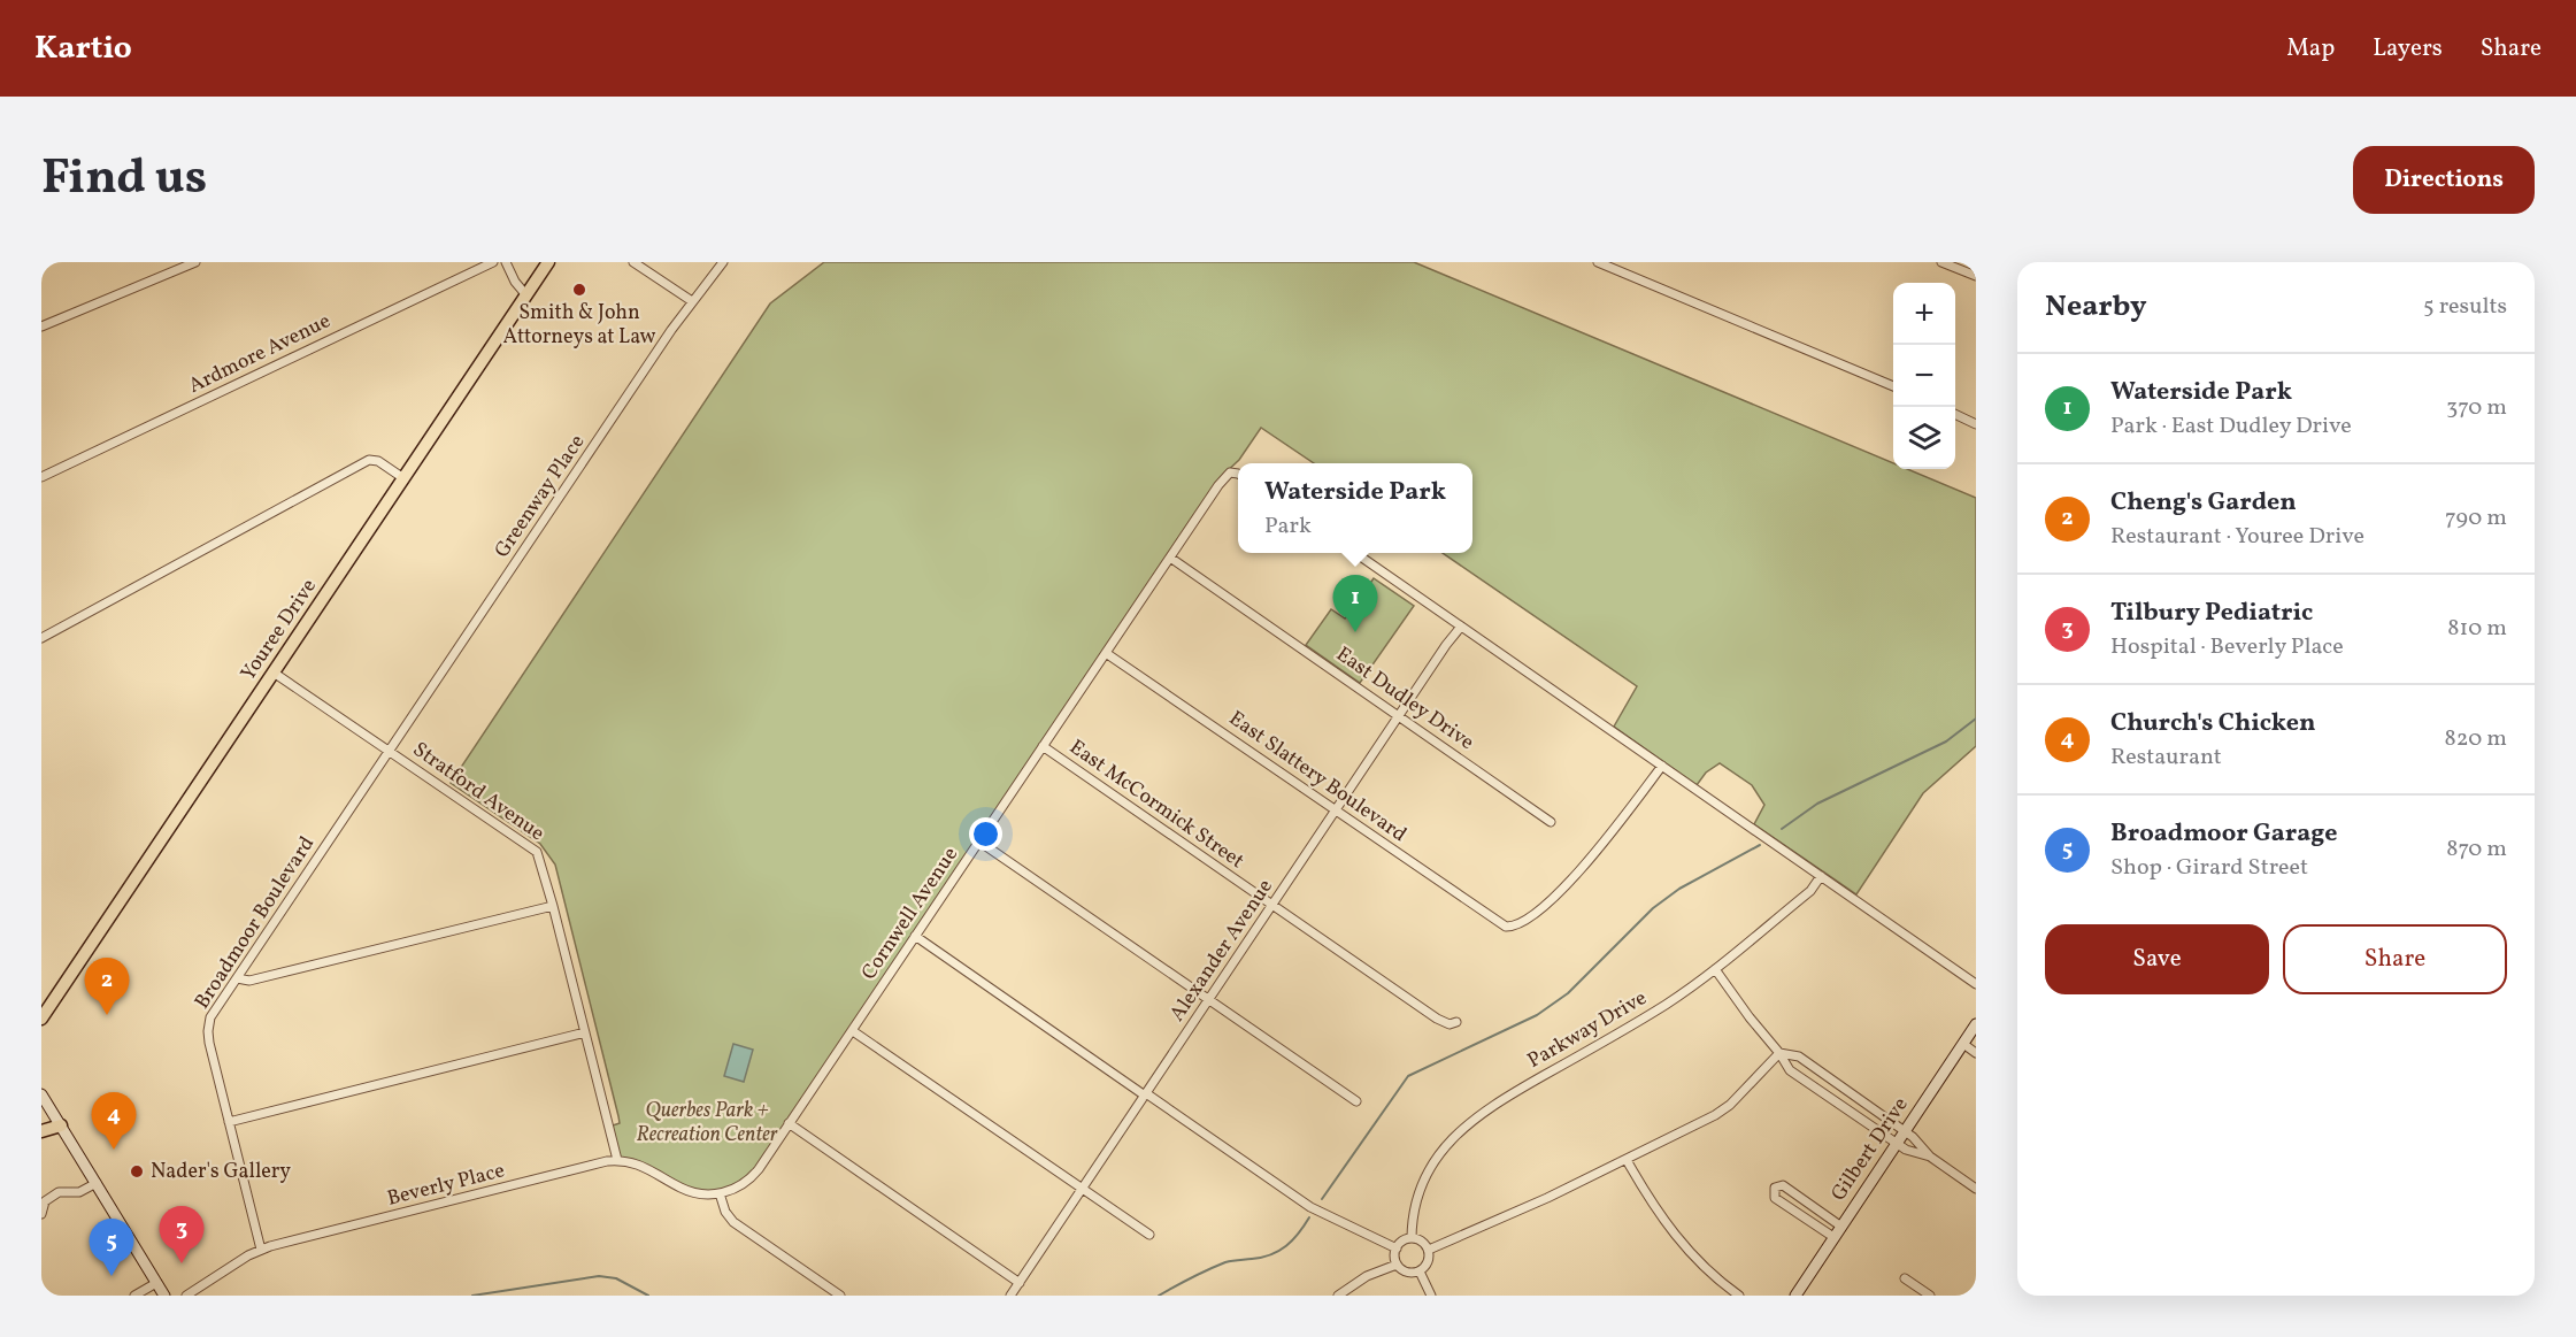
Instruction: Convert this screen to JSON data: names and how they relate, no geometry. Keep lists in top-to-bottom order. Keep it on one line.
{"streets":{"main road":["Youree Drive"],"street":["Ardmore Avenue","Greenway Place","East Dudley Drive","East Slattery Boulevard","Stratford Avenue","East McCormick Street","Cornwell Avenue","Broadmoor Boulevard","Alexander Avenue","Parkway Drive","Gilbert Drive","Beverly Place"]},"crossings":[["Greenway Place","Stratford Avenue"],["Greenway Place","Broadmoor Boulevard"],["Youree Drive","Stratford Avenue"],["East Dudley Drive","Cornwell Avenue"],["East Dudley Drive","Alexander Avenue"],["East Slattery Boulevard","Cornwell Avenue"],["East Slattery Boulevard","Alexander Avenue"],["Stratford Avenue","Broadmoor Boulevard"],["Stratford Avenue","Beverly Place"],["East McCormick Street","Cornwell Avenue"],["East McCormick Street","Alexander Avenue"],["Broadmoor Boulevard","Beverly Place"]],"parks":["Querbes Park + Recreation Center"],"places":["Smith & John Attorneys at Law","Nader's Gallery"],"page":{"header":"Kartio","nav":["Map","Layers","Share"],"title":"Find us","buttons":["Directions",["Save","Share"]],"heading":["Nearby","5 results"],"map_buttons":["+","−"],"list":[{"mark":"1","name":"Waterside Park","note":"Park · East Dudley Drive","value":"370 m"},{"mark":"2","name":"Cheng's Garden","note":"Restaurant · Youree Drive","value":"790 m"},{"mark":"3","name":"Tilbury Pediatric","note":"Hospital · Beverly Place","value":"810 m"},{"mark":"4","name":"Church's Chicken","note":"Restaurant","value":"820 m"},{"mark":"5","name":"Broadmoor Garage","note":"Shop · Girard Street","value":"870 m"}],"popup":["Waterside Park","Park"],"pins":["1","2","4","3","5"]}}
